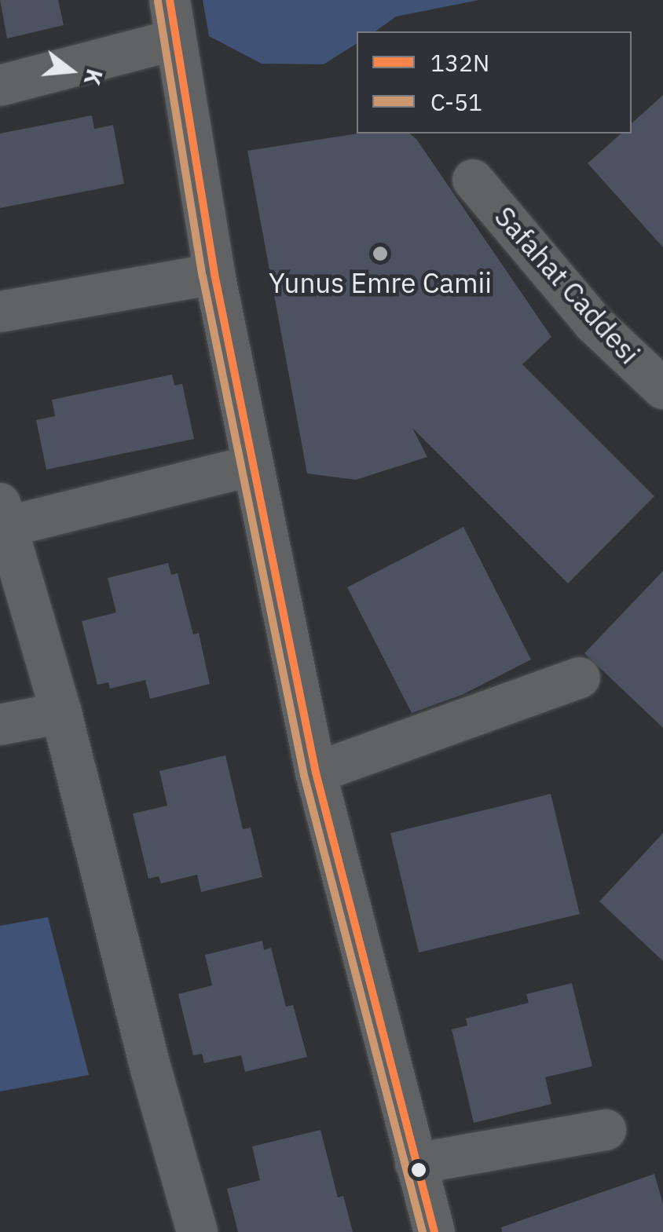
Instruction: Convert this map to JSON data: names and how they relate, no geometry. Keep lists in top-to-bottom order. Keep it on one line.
{"streets":{"street":["Safahat Caddesi"]},"places":["Yunus Emre Camii"],"lines":["transit line 132N","transit line C-51"],"legend":["132N","C-51"],"north":"right"}
